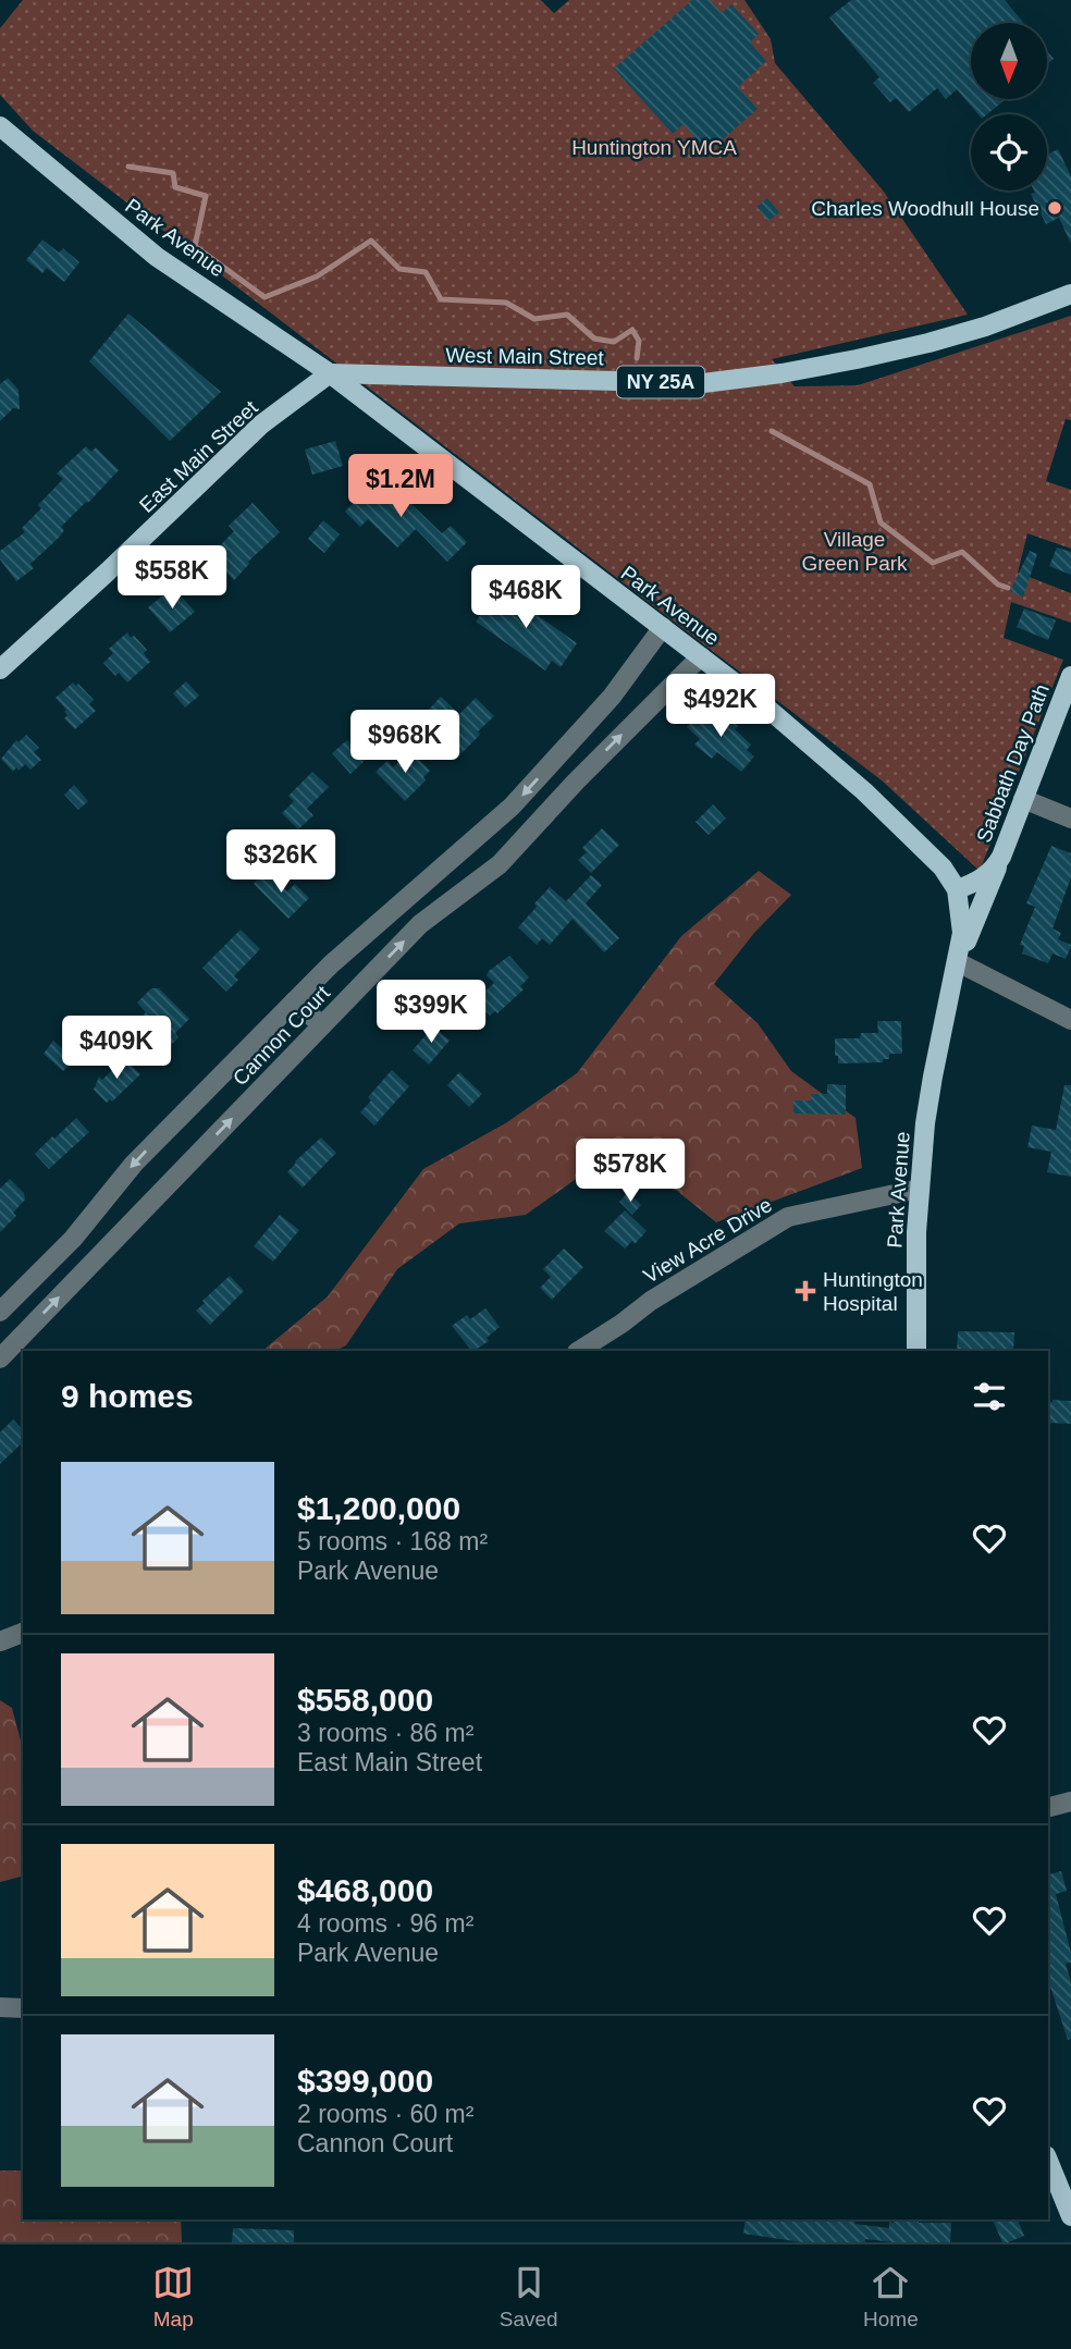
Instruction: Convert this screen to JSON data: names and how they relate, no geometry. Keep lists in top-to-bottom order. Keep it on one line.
{"streets":{"main road":["Park Avenue","West Main Street","NY 25A","East Main Street","Sabbath Day Path"],"street":["Cannon Court","View Acre Drive"]},"crossings":[["Park Avenue","West Main Street"],["Park Avenue","East Main Street"],["Park Avenue","Sabbath Day Path"],["Park Avenue","Cannon Court"],["Park Avenue","View Acre Drive"],["West Main Street","East Main Street"]],"parks":["Huntington YMCA","Village Green Park"],"places":{"other":["Charles Woodhull House"],"health":["Huntington Hospital"]},"north":"bottom","page":{"price":["$1.2M","$558K","$468K","$492K","$968K","$326K","$399K","$409K","$578K"],"heading":"9 homes","list":[{"name":"$1,200,000","note":"5 rooms · 168 m² · Park Avenue"},{"name":"$558,000","note":"3 rooms · 86 m² · East Main Street"},{"name":"$468,000","note":"4 rooms · 96 m² · Park Avenue"},{"name":"$399,000","note":"2 rooms · 60 m² · Cannon Court"}],"tabs":["Map","Saved","Home"]}}
